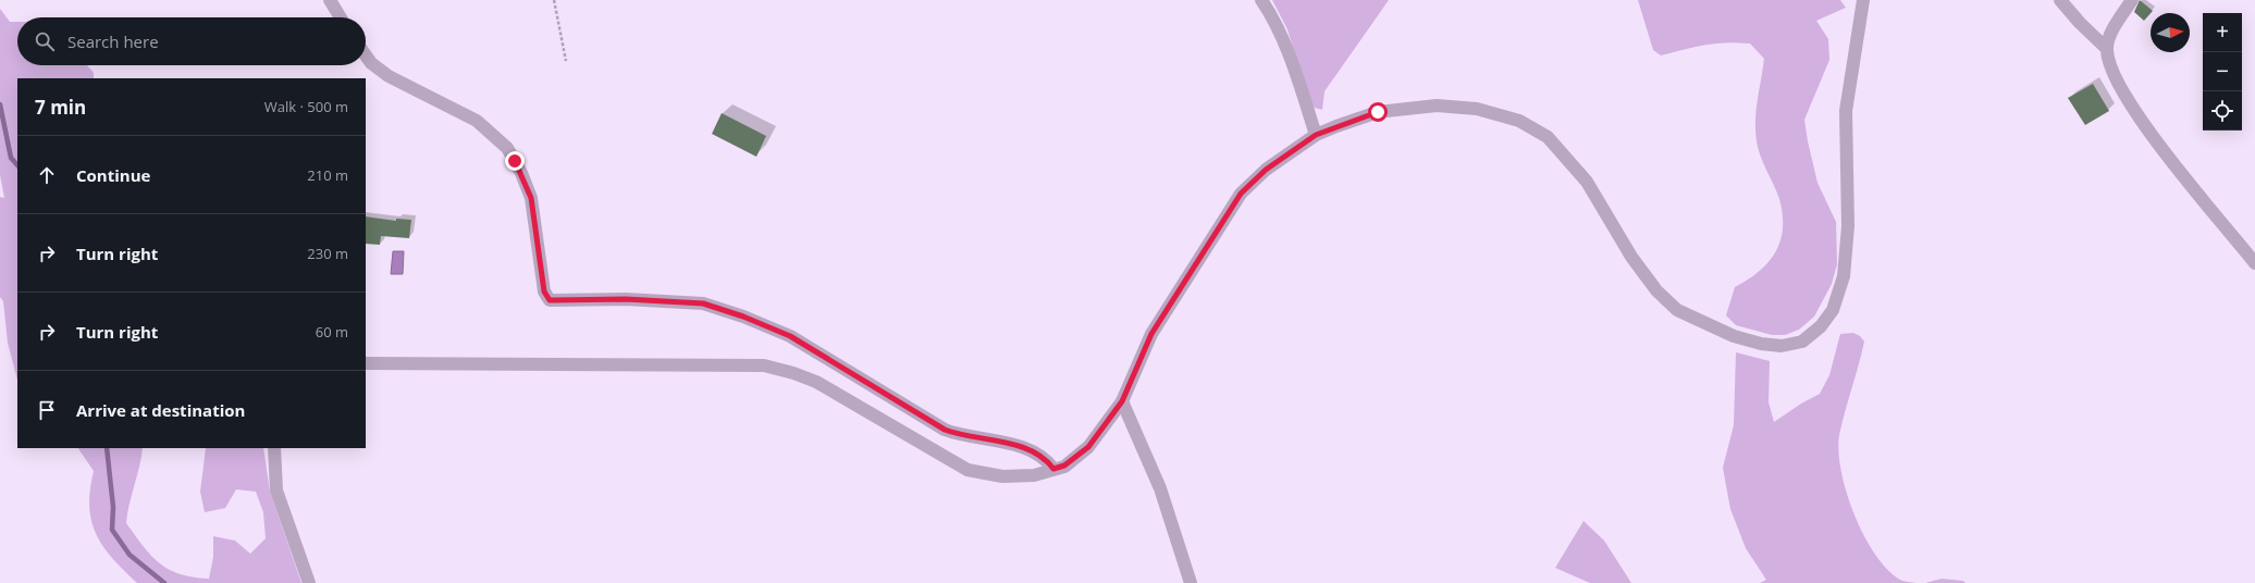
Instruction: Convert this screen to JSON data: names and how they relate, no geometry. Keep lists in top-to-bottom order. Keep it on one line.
{"north":"right","page":{"map_buttons":["+","−"],"search":"Search here","heading":["7 min","Walk · 500 m"],"list":[["Continue","210 m"],["Turn right","230 m"],["Turn right","60 m"],"Arrive at destination"]}}
